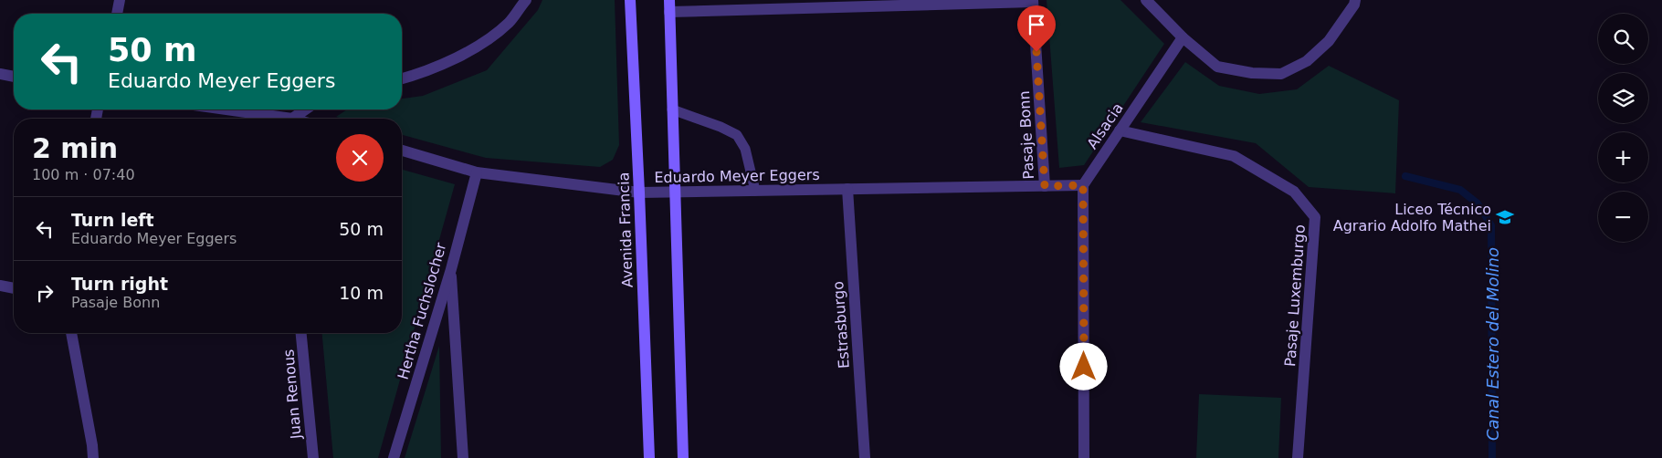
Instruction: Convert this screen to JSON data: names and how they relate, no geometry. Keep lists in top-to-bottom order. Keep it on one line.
{"streets":{"main road":["Avenida Francia"],"street":["Alsacia","Pasaje Bonn","Eduardo Meyer Eggers","Pasaje Luxemburgo","Hertha Fuchslocher","Estrasburgo","Juan Renous"]},"crossings":[["Alsacia","Eduardo Meyer Eggers"],["Alsacia","Pasaje Luxemburgo"],["Pasaje Bonn","Eduardo Meyer Eggers"],["Eduardo Meyer Eggers","Avenida Francia"],["Eduardo Meyer Eggers","Hertha Fuchslocher"],["Eduardo Meyer Eggers","Estrasburgo"]],"water":["Canal Estero del Molino"],"places":{"school or university":["Liceo Técnico Agrario Adolfo Mathei"]},"page":{"map_buttons":["+","−"],"turn":["50 m","Eduardo Meyer Eggers"],"heading":["2 min","100 m · 07:40"],"list":[{"name":"Turn left","note":"Eduardo Meyer Eggers","value":"50 m"},{"name":"Turn right","note":"Pasaje Bonn","value":"10 m"}]}}
